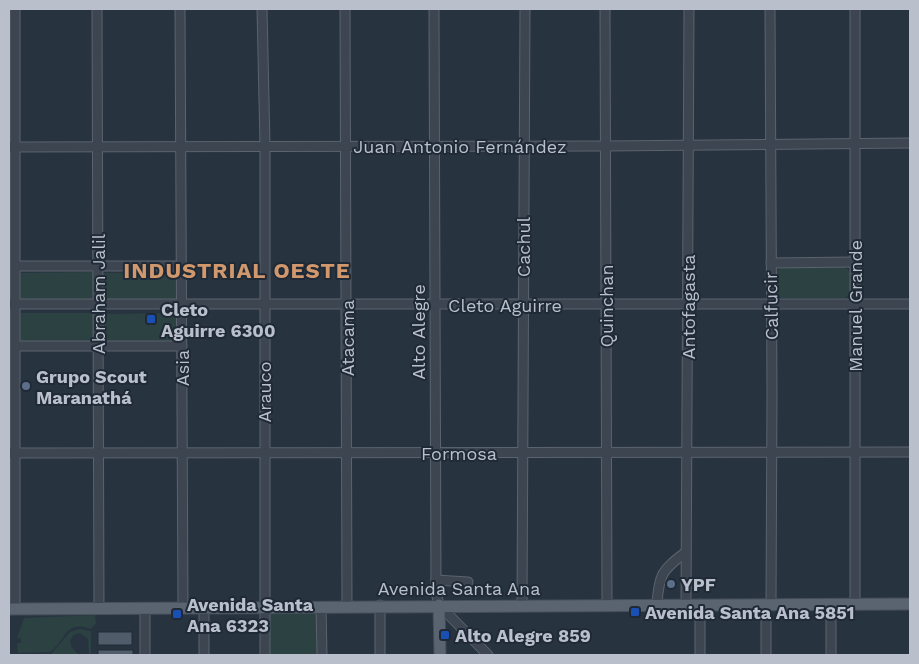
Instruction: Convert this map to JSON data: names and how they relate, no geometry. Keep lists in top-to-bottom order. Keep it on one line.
{"streets":{"main road":["Alto Alegre","Avenida Santa Ana"],"street":["Juan Antonio Fernández","Cachul","Abraham Jalil","Cleto Aguirre","Quinchan","Calfucir","Manuel Grande","Antofagasta","Atacama","Asia","Arauco","Formosa"]},"crossings":[["Juan Antonio Fernández","Cachul"],["Juan Antonio Fernández","Abraham Jalil"],["Juan Antonio Fernández","Quinchan"],["Juan Antonio Fernández","Calfucir"],["Juan Antonio Fernández","Manuel Grande"],["Juan Antonio Fernández","Antofagasta"],["Juan Antonio Fernández","Alto Alegre"],["Juan Antonio Fernández","Atacama"],["Juan Antonio Fernández","Asia"],["Juan Antonio Fernández","Arauco"],["Cachul","Cleto Aguirre"],["Cachul","Formosa"],["Cachul","Avenida Santa Ana"],["Abraham Jalil","Cleto Aguirre"],["Abraham Jalil","Formosa"],["Abraham Jalil","Avenida Santa Ana"],["Cleto Aguirre","Quinchan"],["Cleto Aguirre","Calfucir"],["Cleto Aguirre","Manuel Grande"],["Cleto Aguirre","Antofagasta"],["Cleto Aguirre","Alto Alegre"],["Cleto Aguirre","Atacama"],["Cleto Aguirre","Asia"],["Cleto Aguirre","Arauco"],["Quinchan","Formosa"],["Quinchan","Avenida Santa Ana"],["Calfucir","Formosa"],["Calfucir","Avenida Santa Ana"],["Manuel Grande","Formosa"],["Manuel Grande","Avenida Santa Ana"],["Antofagasta","Formosa"],["Antofagasta","Avenida Santa Ana"],["Alto Alegre","Formosa"],["Alto Alegre","Avenida Santa Ana"],["Atacama","Formosa"],["Atacama","Avenida Santa Ana"],["Asia","Formosa"],["Asia","Avenida Santa Ana"],["Arauco","Formosa"],["Arauco","Avenida Santa Ana"]],"districts":["INDUSTRIAL OESTE"],"places":{"transit":["Cleto Aguirre 6300","Avenida Santa Ana 5851","Avenida Santa Ana 6323","Alto Alegre 859"],"other":["Grupo Scout Maranathá","YPF"]}}
